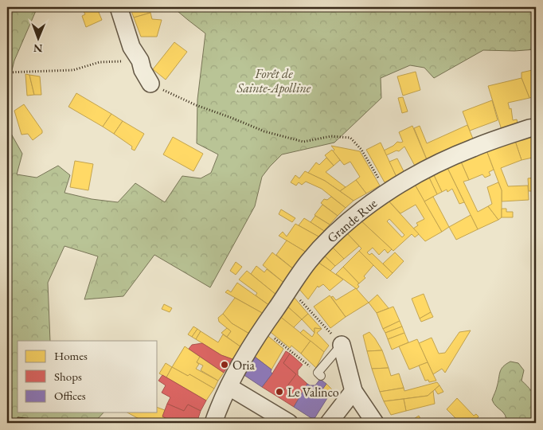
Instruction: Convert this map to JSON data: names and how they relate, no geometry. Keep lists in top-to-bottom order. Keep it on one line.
{"streets":{"street":["Grande Rue"]},"parks":["Forêt de Sainte-Apolline"],"places":["Oria","Le Valinco"],"legend":["Homes","Shops","Offices"],"north":"bottom"}
